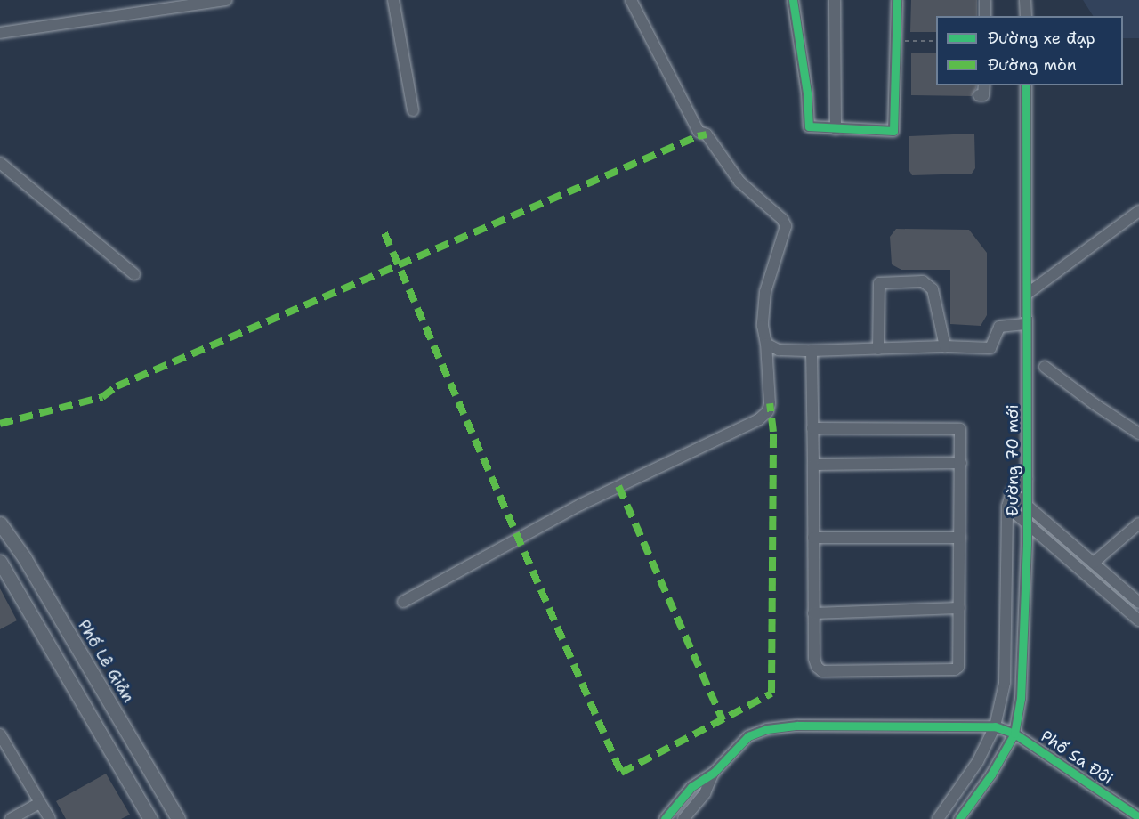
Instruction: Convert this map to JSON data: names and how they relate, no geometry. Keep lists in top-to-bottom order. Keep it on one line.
{"streets":{"main road":["Phố Lê Giản"],"street":["Đường 70 mới","Phố Sa Đôi"]},"crossings":[["Đường 70 mới","Phố Sa Đôi"]],"legend":["Đường xe đạp","Đường mòn"]}
